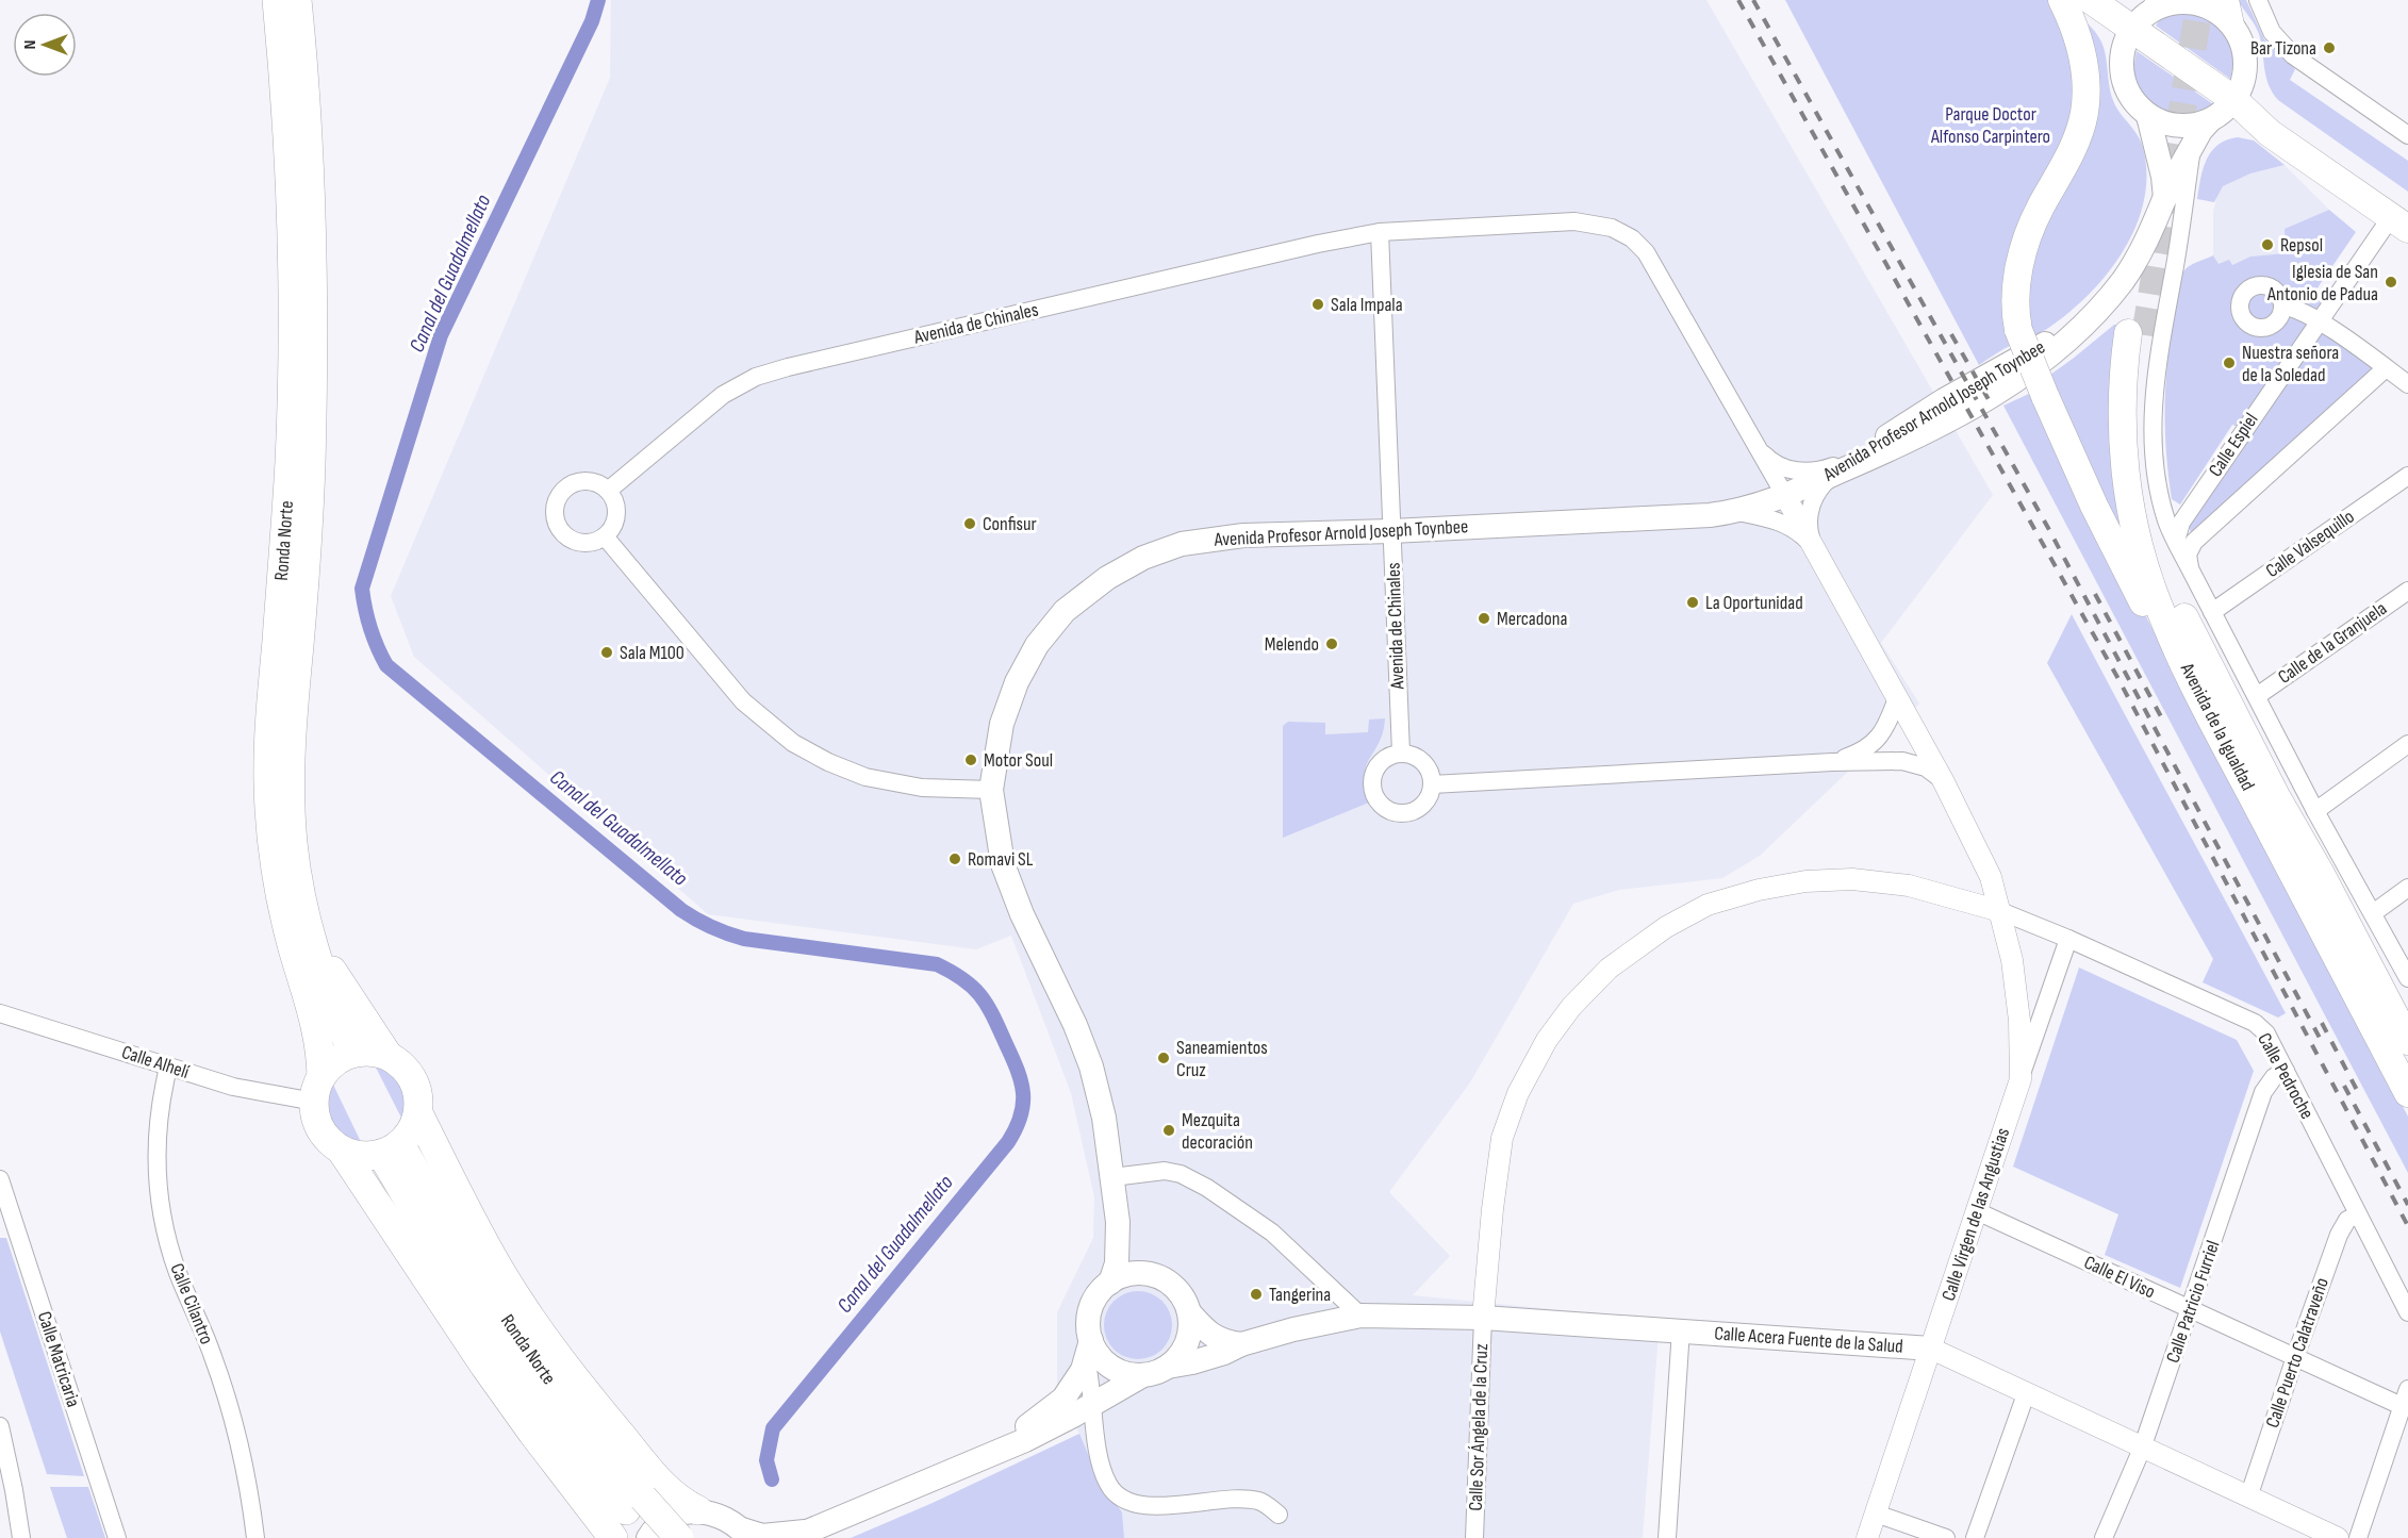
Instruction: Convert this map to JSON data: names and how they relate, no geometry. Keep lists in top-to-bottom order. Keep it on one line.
{"streets":{"highway":["Ronda Norte"],"main road":["Avenida Profesor Arnold Joseph Toynbee","Avenida de la Igualdad","Calle Acera Fuente de la Salud"],"street":["Avenida de Chinales","Calle Espiel","Calle Valsequillo","Calle de la Granjuela","Calle Alhelí","Calle Pedroche","Calle Virgen de las Angustias","Calle El Viso","Calle Patricio Furriel","Calle Cilantro","Calle Puerto Calatraveño","Calle Matricaria","Calle Sor Ángela de la Cruz"]},"crossings":[["Avenida de Chinales","Avenida Profesor Arnold Joseph Toynbee"],["Avenida de Chinales","Calle Virgen de las Angustias"],["Avenida Profesor Arnold Joseph Toynbee","Avenida de la Igualdad"],["Avenida Profesor Arnold Joseph Toynbee","Calle Acera Fuente de la Salud"],["Calle Espiel","Avenida de la Igualdad"],["Ronda Norte","Calle Alhelí"],["Calle Valsequillo","Avenida de la Igualdad"],["Calle de la Granjuela","Avenida de la Igualdad"],["Calle Alhelí","Calle Cilantro"],["Calle Pedroche","Calle Virgen de las Angustias"],["Calle Pedroche","Calle Patricio Furriel"],["Calle Pedroche","Calle Puerto Calatraveño"],["Calle Virgen de las Angustias","Calle El Viso"],["Calle Virgen de las Angustias","Calle Acera Fuente de la Salud"],["Calle El Viso","Calle Patricio Furriel"],["Calle El Viso","Calle Puerto Calatraveño"],["Calle Patricio Furriel","Calle Acera Fuente de la Salud"],["Calle Acera Fuente de la Salud","Calle Puerto Calatraveño"],["Calle Acera Fuente de la Salud","Calle Sor Ángela de la Cruz"]],"water":["Canal del Guadalmellato"],"parks":["Parque Doctor Alfonso Carpintero"],"places":["Bar Tizona","Repsol","Iglesia de San Antonio de Padua","Sala Impala","Nuestra señora de la Soledad","Confisur","La Oportunidad","Mercadona","Melendo","Sala M100","Motor Soul","Romavi SL","Saneamientos Cruz","Mezquita decoración","Tangerina"],"north":"left"}
